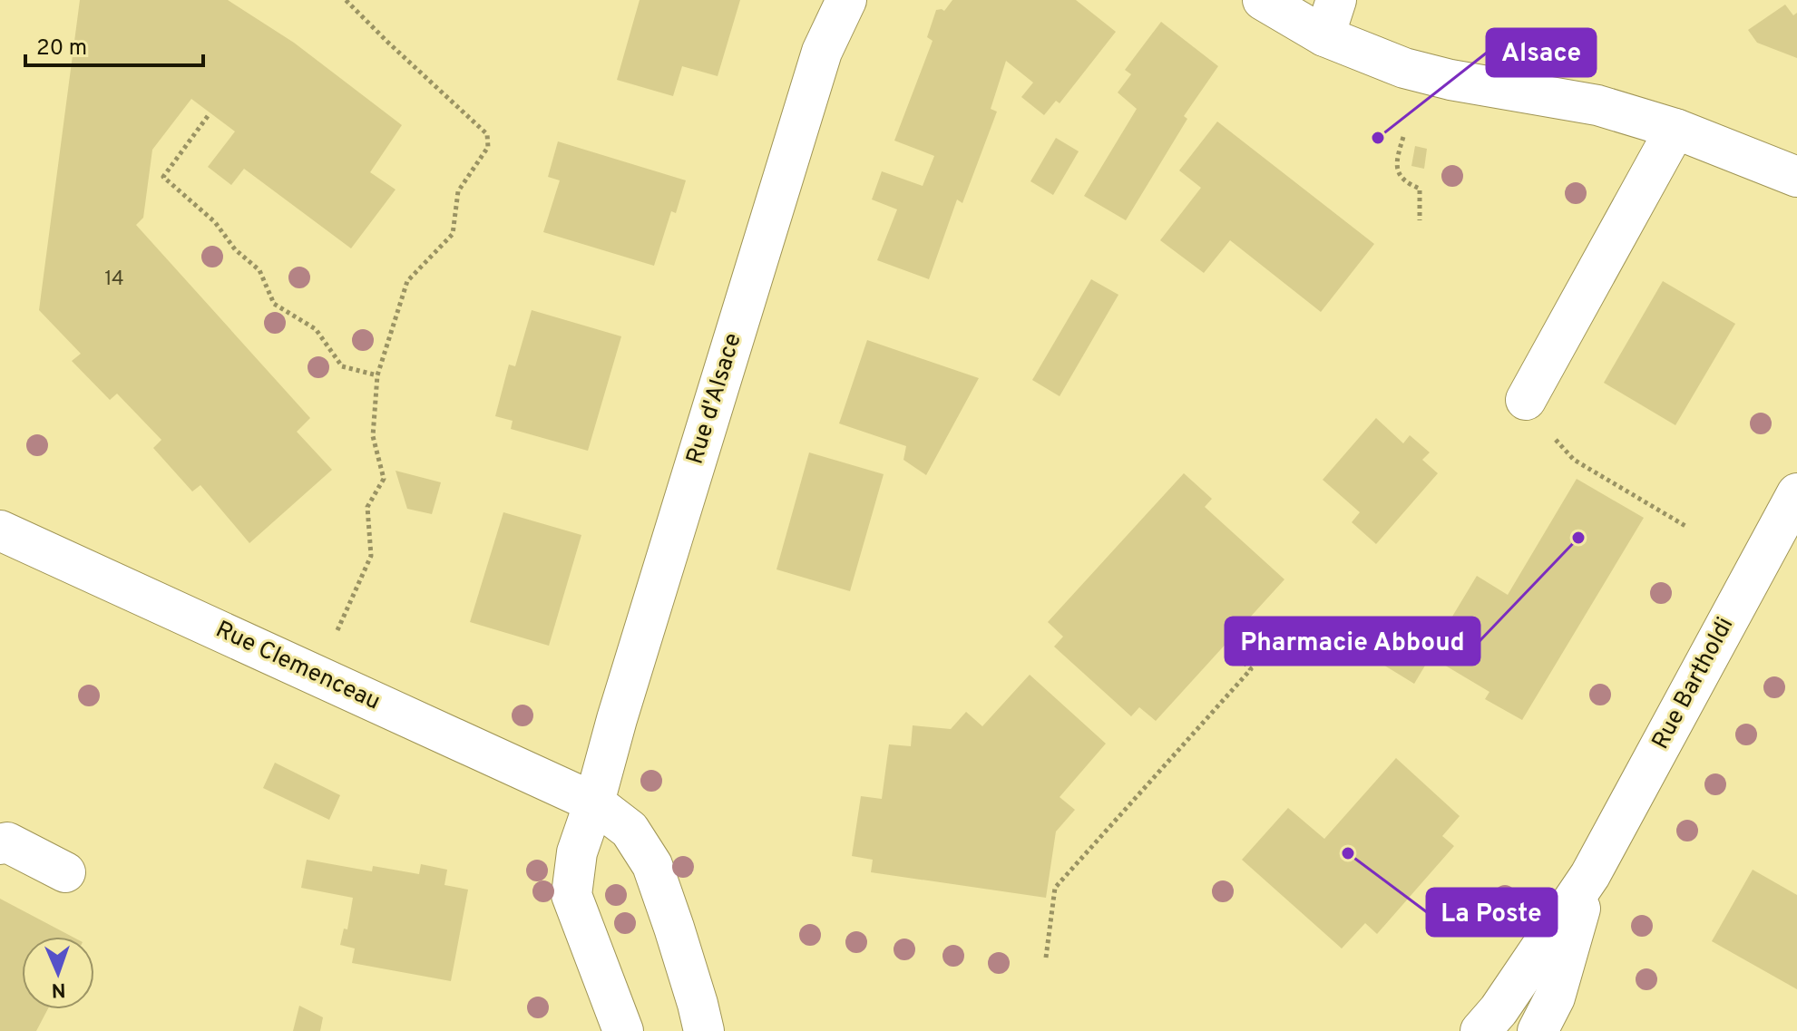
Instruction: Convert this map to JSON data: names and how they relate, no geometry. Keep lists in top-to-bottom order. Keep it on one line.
{"streets":{"street":["Rue d'Alsace","Rue Clemenceau","Rue Bartholdi"]},"crossings":[["Rue d'Alsace","Rue Clemenceau"]],"places":["Alsace","Pharmacie Abboud","La Poste"],"house_numbers":["14"],"scale_bar":"20 m","north":"bottom"}
